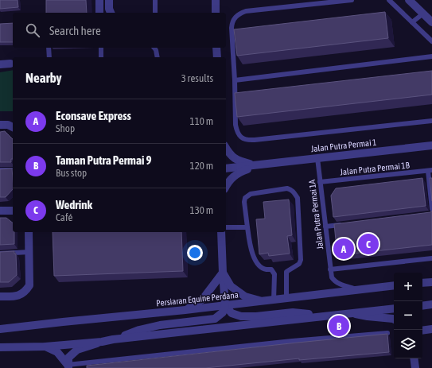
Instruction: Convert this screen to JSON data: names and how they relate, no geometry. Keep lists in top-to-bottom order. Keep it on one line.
{"streets":{"street":["Jalan Putra Permai 1","Persiaran Equine Perdana"],"lane":["Jalan Putra Permai 1B","Jalan Putra Permai 1A"]},"crossings":[["Jalan Putra Permai 1","Jalan Putra Permai 1A"],["Jalan Putra Permai 1B","Jalan Putra Permai 1A"],["Jalan Putra Permai 1A","Persiaran Equine Perdana"]],"page":{"search":"Search here","heading":["Nearby","3 results"],"list":[{"mark":"A","name":"Econsave Express","note":"Shop","value":"110 m"},{"mark":"B","name":"Taman Putra Permai 9","note":"Bus stop","value":"120 m"},{"mark":"C","name":"Wedrink","note":"Café","value":"130 m"}],"pins":["C","A","B"],"map_buttons":["+","−"]}}
